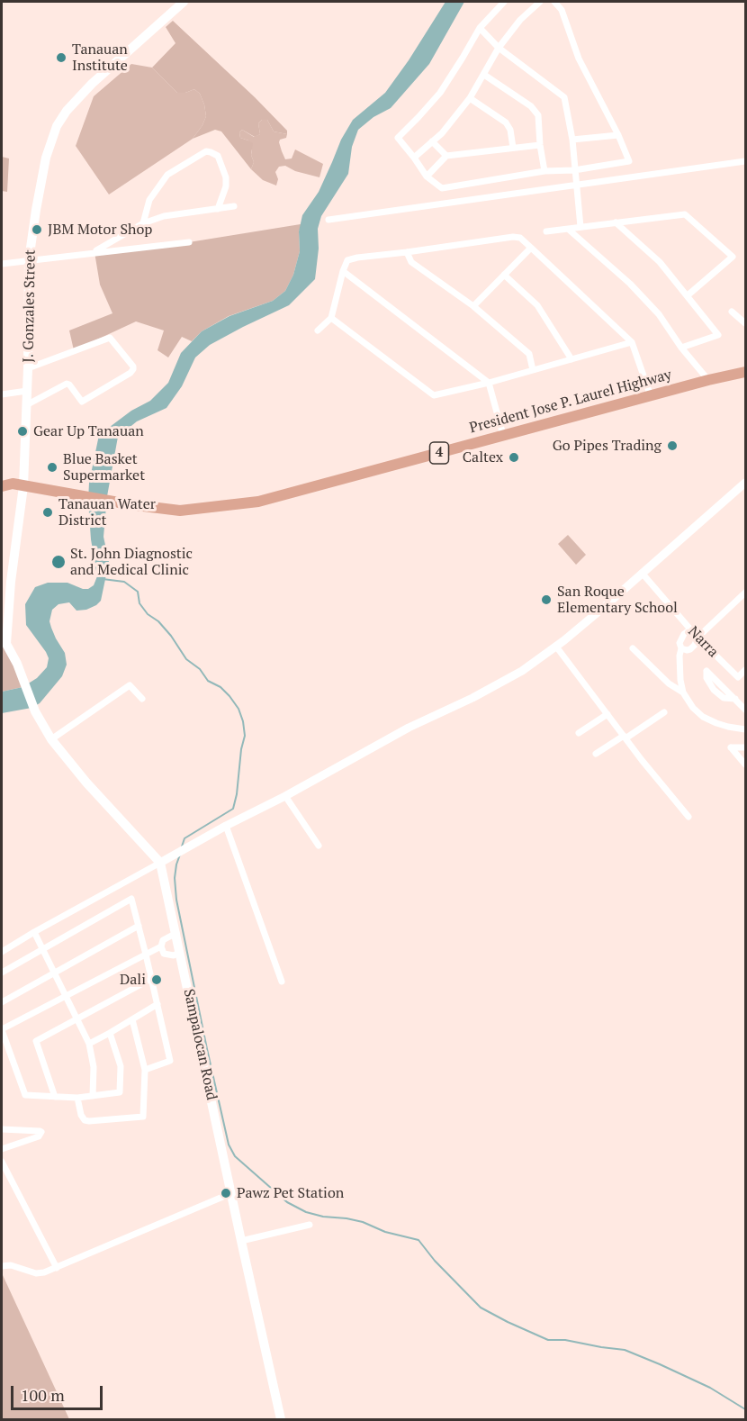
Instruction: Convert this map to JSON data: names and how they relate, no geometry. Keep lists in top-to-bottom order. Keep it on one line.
{"streets":{"highway":["President Jose P. Laurel Highway","4"],"main road":["J. Gonzales Street","Sampalocan Road"],"street":["Narra"]},"crossings":[["J. Gonzales Street","President Jose P. Laurel Highway"],["J. Gonzales Street","Sampalocan Road"]],"places":["Tanauan Institute","JBM Motor Shop","Gear Up Tanauan","Go Pipes Trading","Caltex","Blue Basket Supermarket","Tanauan Water District","St. John Diagnostic and Medical Clinic","San Roque Elementary School","Dali","Pawz Pet Station"],"scale_bar":"100 m"}
